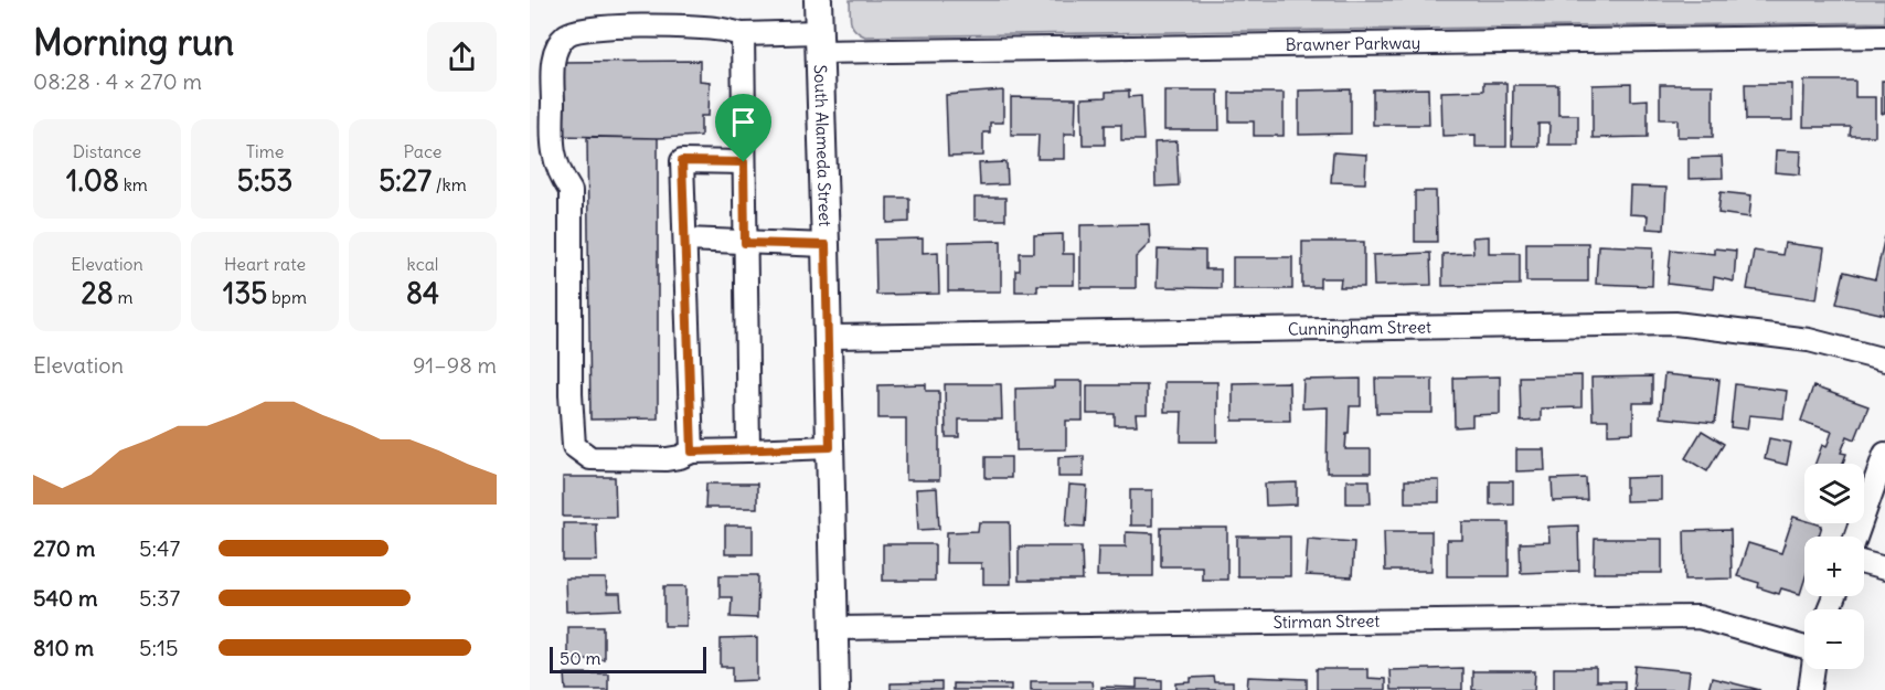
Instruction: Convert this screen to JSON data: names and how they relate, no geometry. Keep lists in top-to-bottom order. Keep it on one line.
{"streets":{"main road":["South Alameda Street"],"street":["Brawner Parkway","Cunningham Street","Stirman Street"]},"crossings":[["Brawner Parkway","South Alameda Street"],["South Alameda Street","Cunningham Street"],["South Alameda Street","Stirman Street"]],"scale_bar":"50 m","page":{"heading":["Morning run","08:28 · 4 × 270 m"],"stats":[["Distance","1.08 km"],["Time","5:53"],["Pace","5:27 /km"],["Elevation","28 m"],["Heart rate","135 bpm"],["kcal","84"]],"chart":["Elevation","91–98 m"],"map_buttons":["+","−"],"list":[{"name":"270 m","note":"5:47"},{"name":"540 m","note":"5:37"},{"name":"810 m","note":"5:15"}],"scale":"50 m"}}
